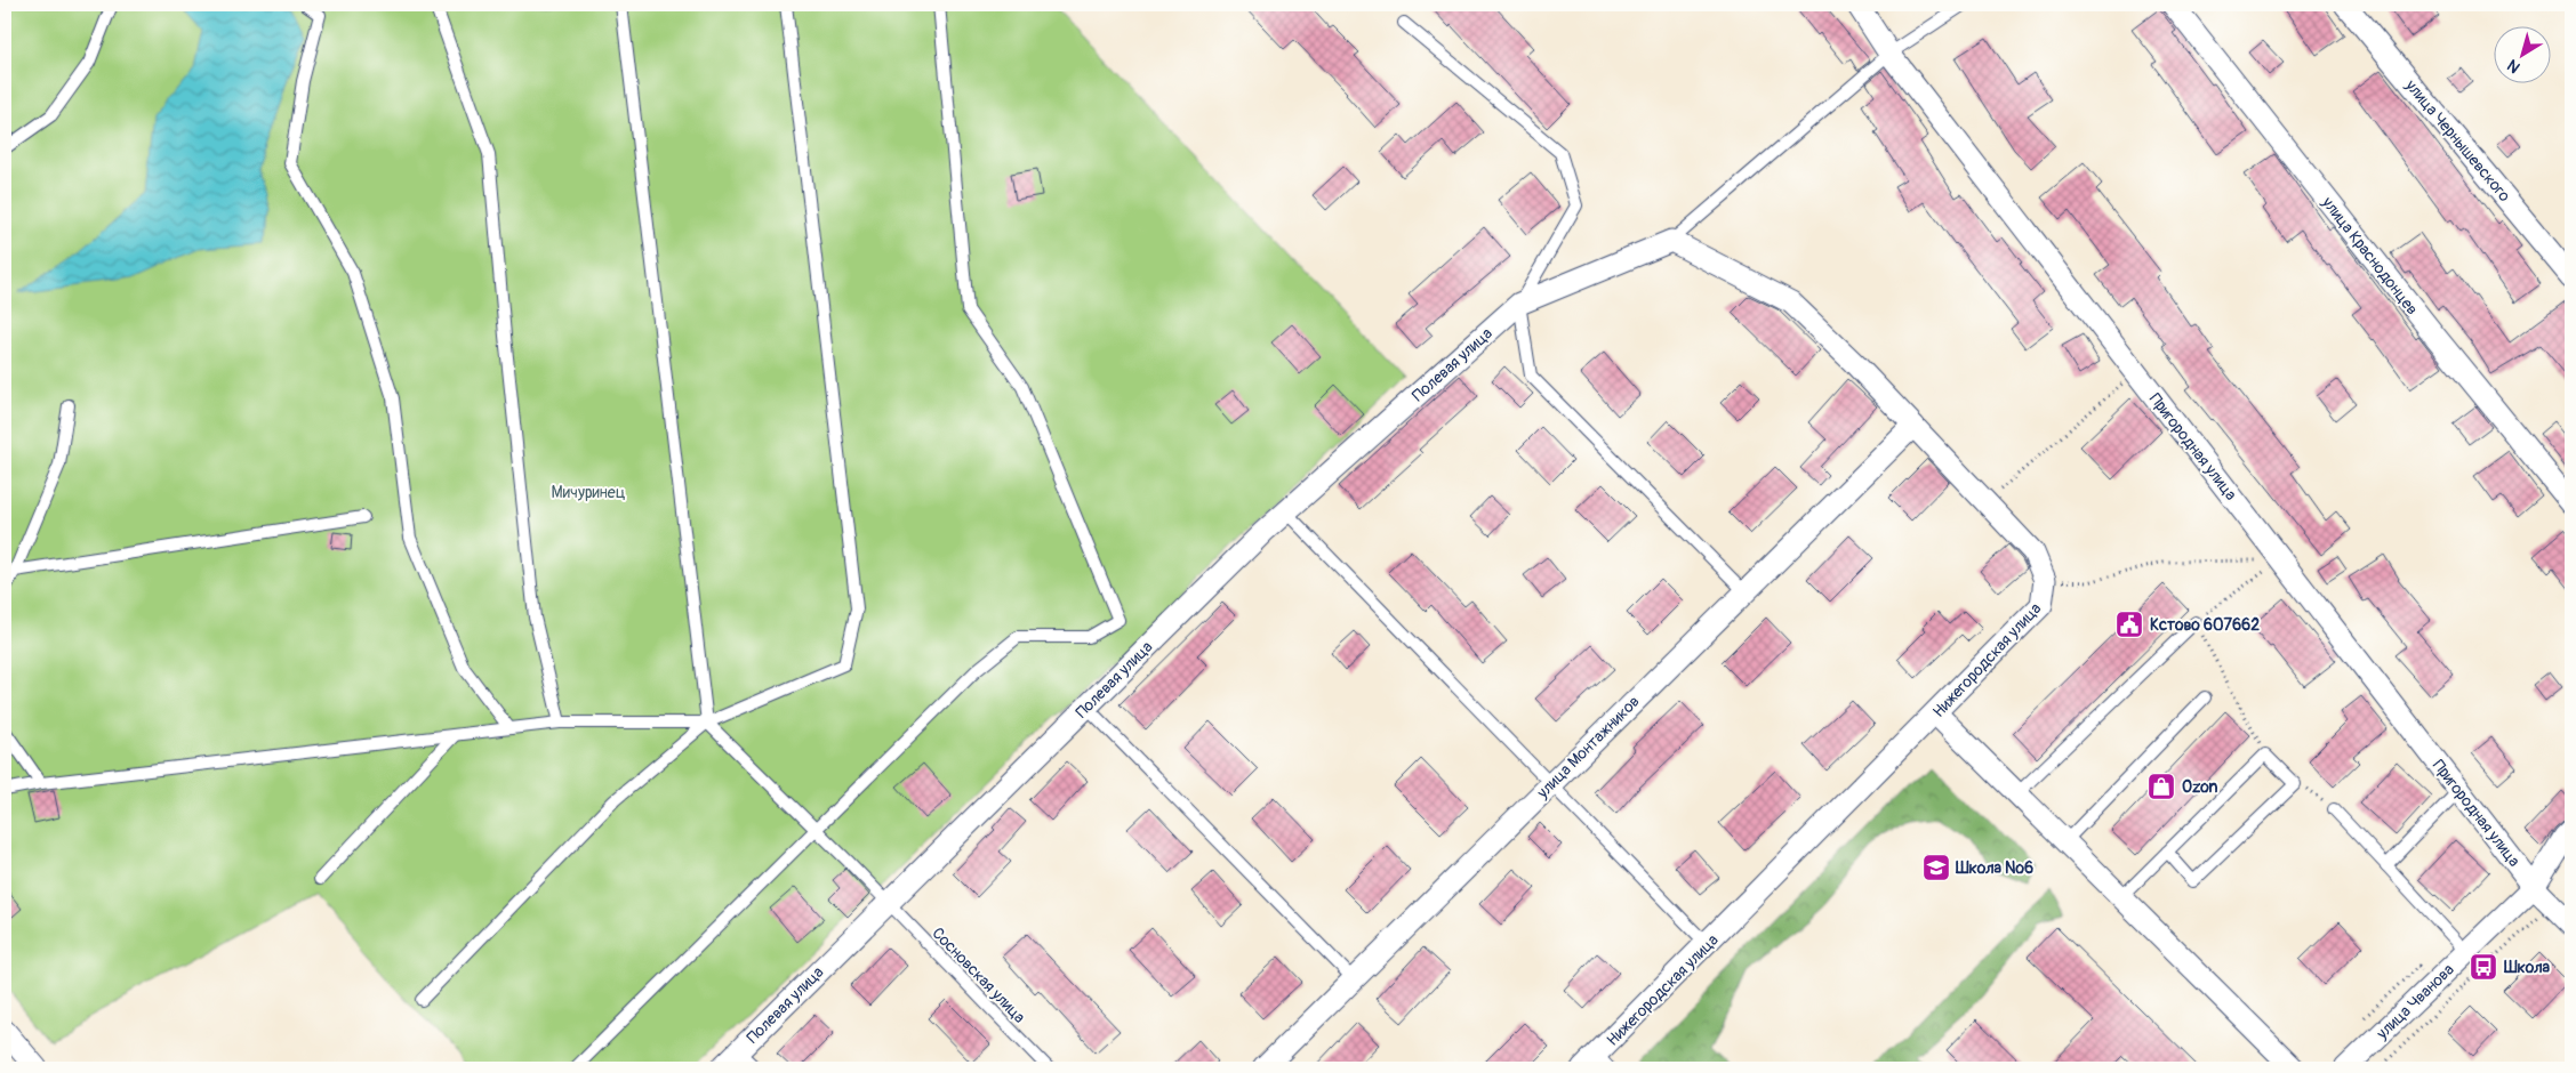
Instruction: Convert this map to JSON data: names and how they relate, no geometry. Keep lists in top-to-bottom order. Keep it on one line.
{"streets":{"street":["улица Чернышевского","улица Краснодонцев","Полевая улица","Пригородная улица","Нижегородская улица","улица Монтажников","улица Чванова"],"lane":["Сосновская улица"]},"crossings":[["Полевая улица","Сосновская улица"],["Пригородная улица","улица Чванова"],["Нижегородская улица","улица Монтажников"]],"parks":["Мичуринец"],"places":{"public building":["Кстово 607662"],"shop":["Ozon"],"school or university":["Школа №6"],"bus stop":["Школа"]},"north":"bottom left"}
